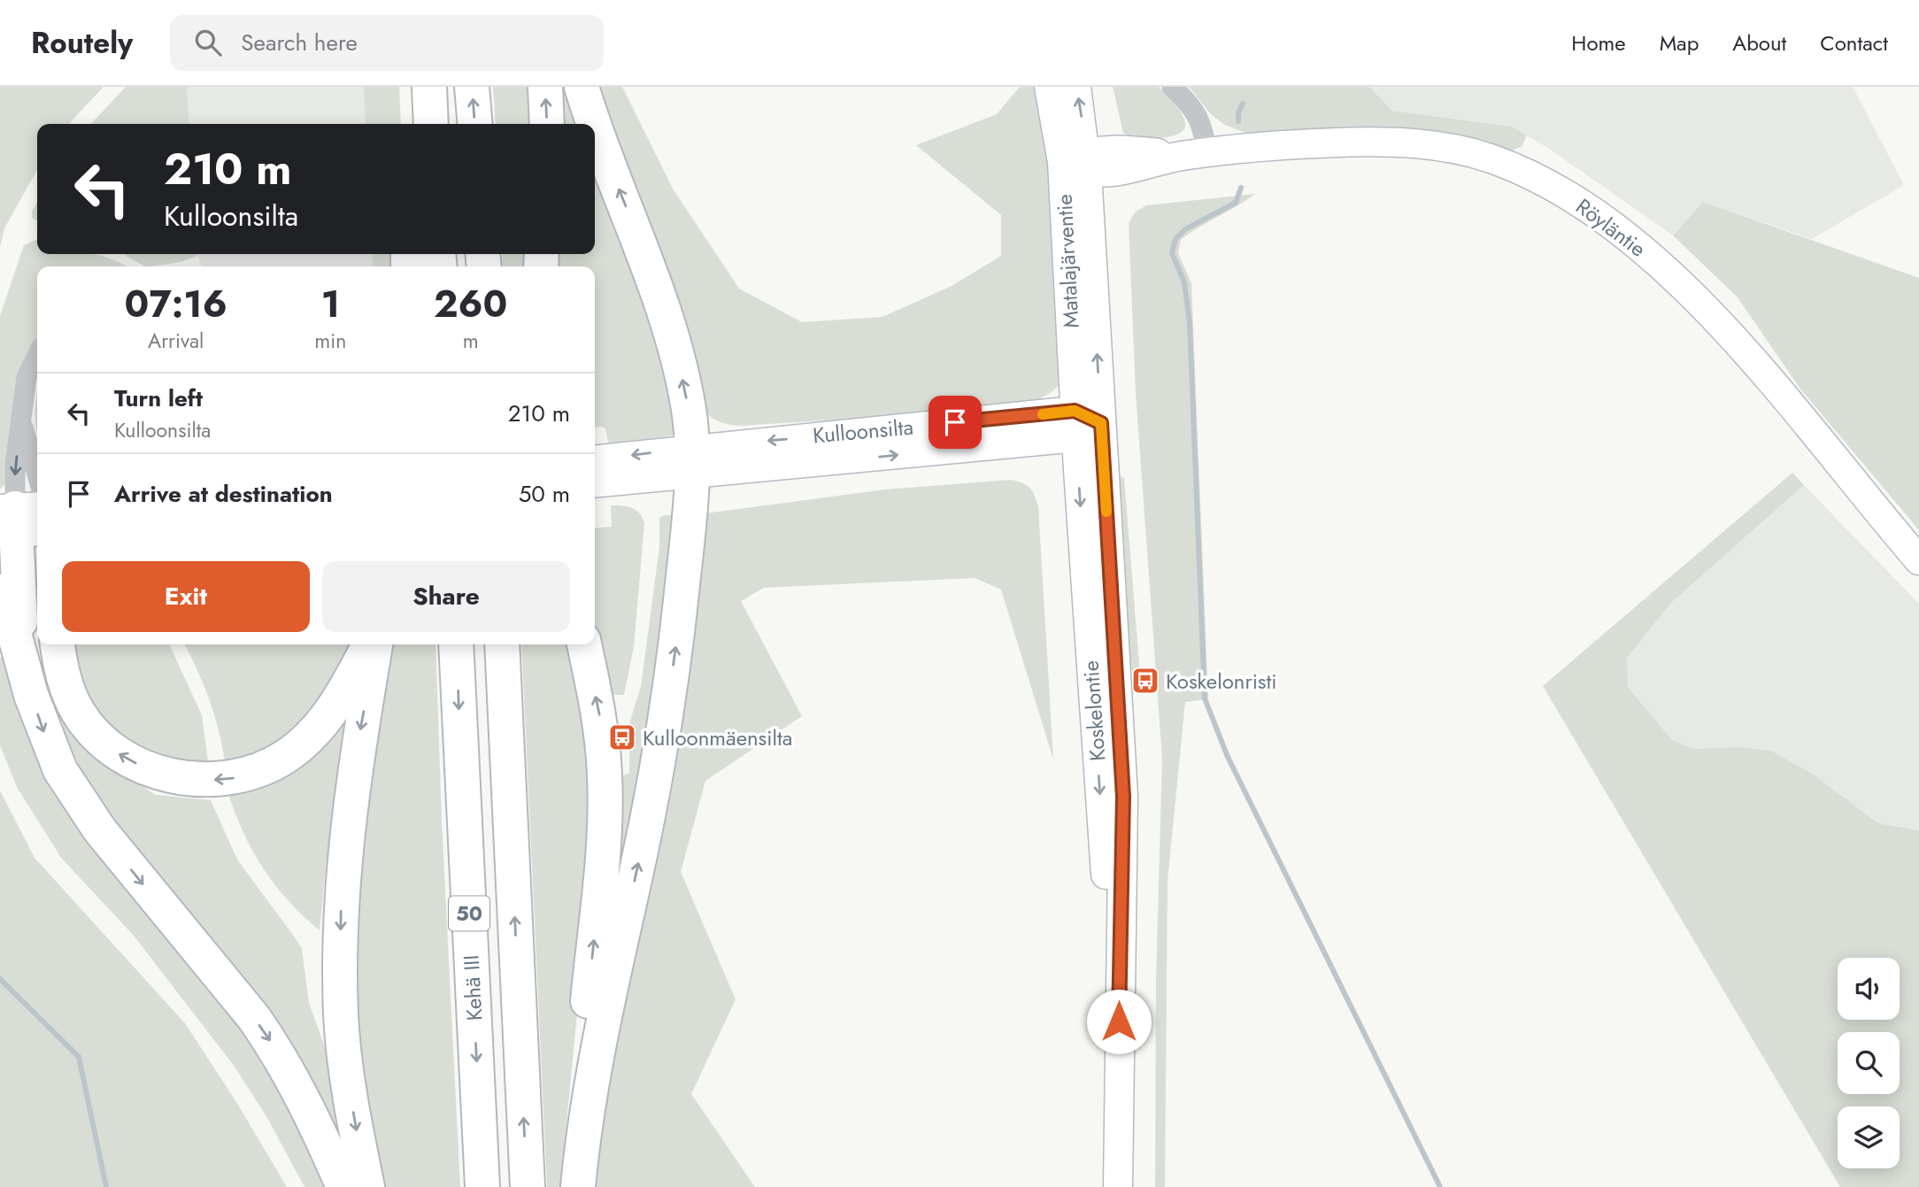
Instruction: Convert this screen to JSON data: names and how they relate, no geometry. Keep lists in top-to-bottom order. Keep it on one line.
{"streets":{"highway":["50","Kehä III"],"main road":["Röyläntie","Matalajärventie","Kulloonsilta","Koskelontie"]},"crossings":[["Röyläntie","Matalajärventie"],["Matalajärventie","Kulloonsilta"],["Matalajärventie","Koskelontie"],["Kulloonsilta","Koskelontie"]],"places":{"bus stop":["Koskelonristi","Kulloonmäensilta"]},"page":{"header":"Routely","search":"Search here","nav":["Home","Map","About","Contact"],"turn":["210 m","Kulloonsilta"],"eta":["07:16","Arrival","1","min","260","m"],"list":[{"name":"Turn left","note":"Kulloonsilta","value":"210 m"},{"name":"Arrive at destination","value":"50 m"}],"buttons":["Exit","Share"]}}
